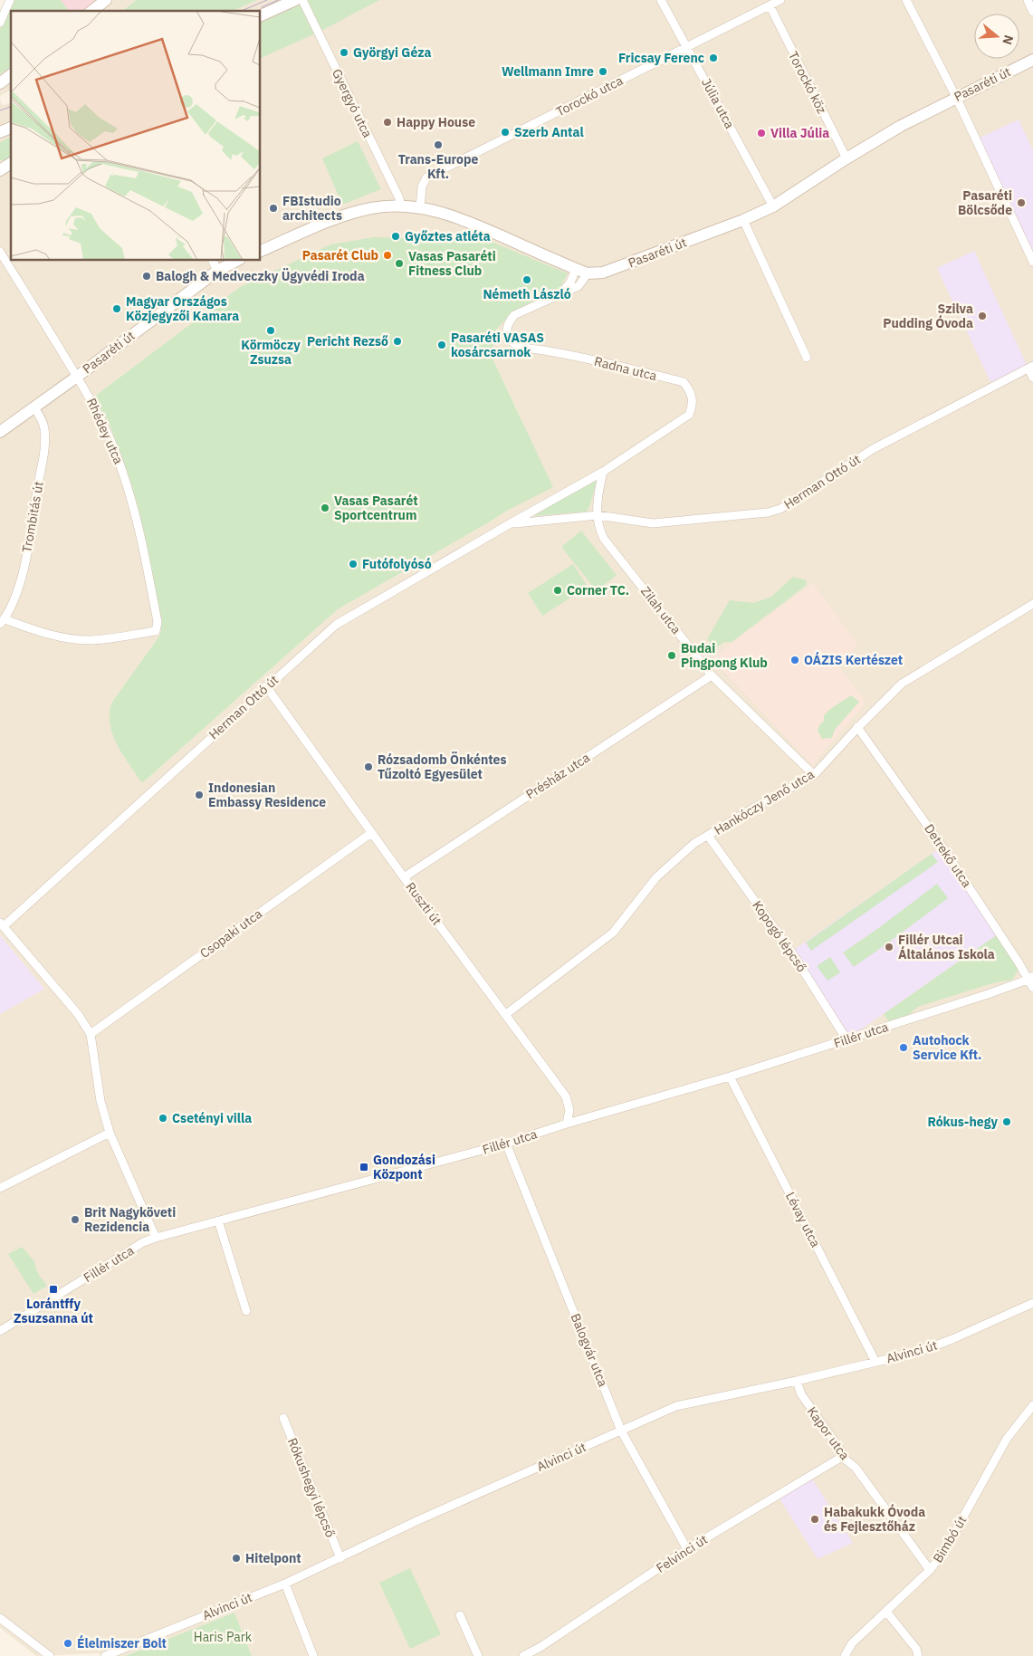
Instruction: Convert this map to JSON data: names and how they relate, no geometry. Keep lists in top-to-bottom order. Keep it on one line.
{"streets":{"street":["Torockó köz","Pasaréti út","Torockó utca","Gyergyó utca","Júlia utca","Radna utca","Rhédey utca","Herman Ottó út","Trombitás út","Zilah utca","Présház utca","Hankóczy Jenő utca","Detrekő utca","Ruszti út","Csopaki utca","Kopogó lépcső","Fillér utca","Lévay utca","Balogvár utca","Alvinci út","Kapor utca","Rókushegyi lépcső","Bimbó út","Felvinci út"]},"crossings":[["Torockó köz","Pasaréti út"],["Torockó köz","Torockó utca"],["Pasaréti út","Torockó utca"],["Pasaréti út","Gyergyó utca"],["Pasaréti út","Júlia utca"],["Pasaréti út","Radna utca"],["Pasaréti út","Rhédey utca"],["Pasaréti út","Trombitás út"],["Torockó utca","Júlia utca"],["Radna utca","Herman Ottó út"],["Rhédey utca","Trombitás út"],["Herman Ottó út","Zilah utca"],["Herman Ottó út","Ruszti út"],["Zilah utca","Présház utca"],["Zilah utca","Hankóczy Jenő utca"],["Présház utca","Ruszti út"],["Hankóczy Jenő utca","Detrekő utca"],["Hankóczy Jenő utca","Ruszti út"],["Hankóczy Jenő utca","Kopogó lépcső"],["Detrekő utca","Fillér utca"],["Ruszti út","Csopaki utca"],["Ruszti út","Fillér utca"],["Kopogó lépcső","Fillér utca"],["Fillér utca","Lévay utca"],["Fillér utca","Balogvár utca"],["Lévay utca","Alvinci út"],["Balogvár utca","Alvinci út"],["Balogvár utca","Felvinci út"],["Alvinci út","Kapor utca"],["Alvinci út","Rókushegyi lépcső"],["Kapor utca","Bimbó út"],["Kapor utca","Felvinci út"]],"parks":["Haris Park"],"places":{"other":["Györgyi Géza","Fricsay Ferenc","Wellmann Imre","Happy House","Szerb Antal","Villa Júlia","Trans-Europe Kft.","Pasaréti Bölcsőde","FBIstudio architects","Győztes atléta","Pasarét Club","Vasas Pasaréti Fitness Club","Balogh & Medveczky Ügyvédi Iroda","Németh László","Magyar Országos Közjegyzői Kamara","Szilva Pudding Óvoda","Körmöczy Zsuzsa","Pericht Rezső","Pasaréti VASAS kosárcsarnok","Vasas Pasarét Sportcentrum","Futófolyósó","Corner TC.","Budai Pingpong Klub","OÁZIS Kertészet","Rózsadomb Önkéntes Tűzoltó Egyesület","Indonesian Embassy Residence","Fillér Utcai Általános Iskola","Autohock Service Kft.","Csetényi villa","Rókus-hegy","Brit Nagyköveti Rezidencia","Habakukk Óvoda és Fejlesztőház","Hitelpont","Élelmiszer Bolt"],"transit":["Gondozási Központ","Lorántffy Zsuzsanna út"]},"north":"right"}
